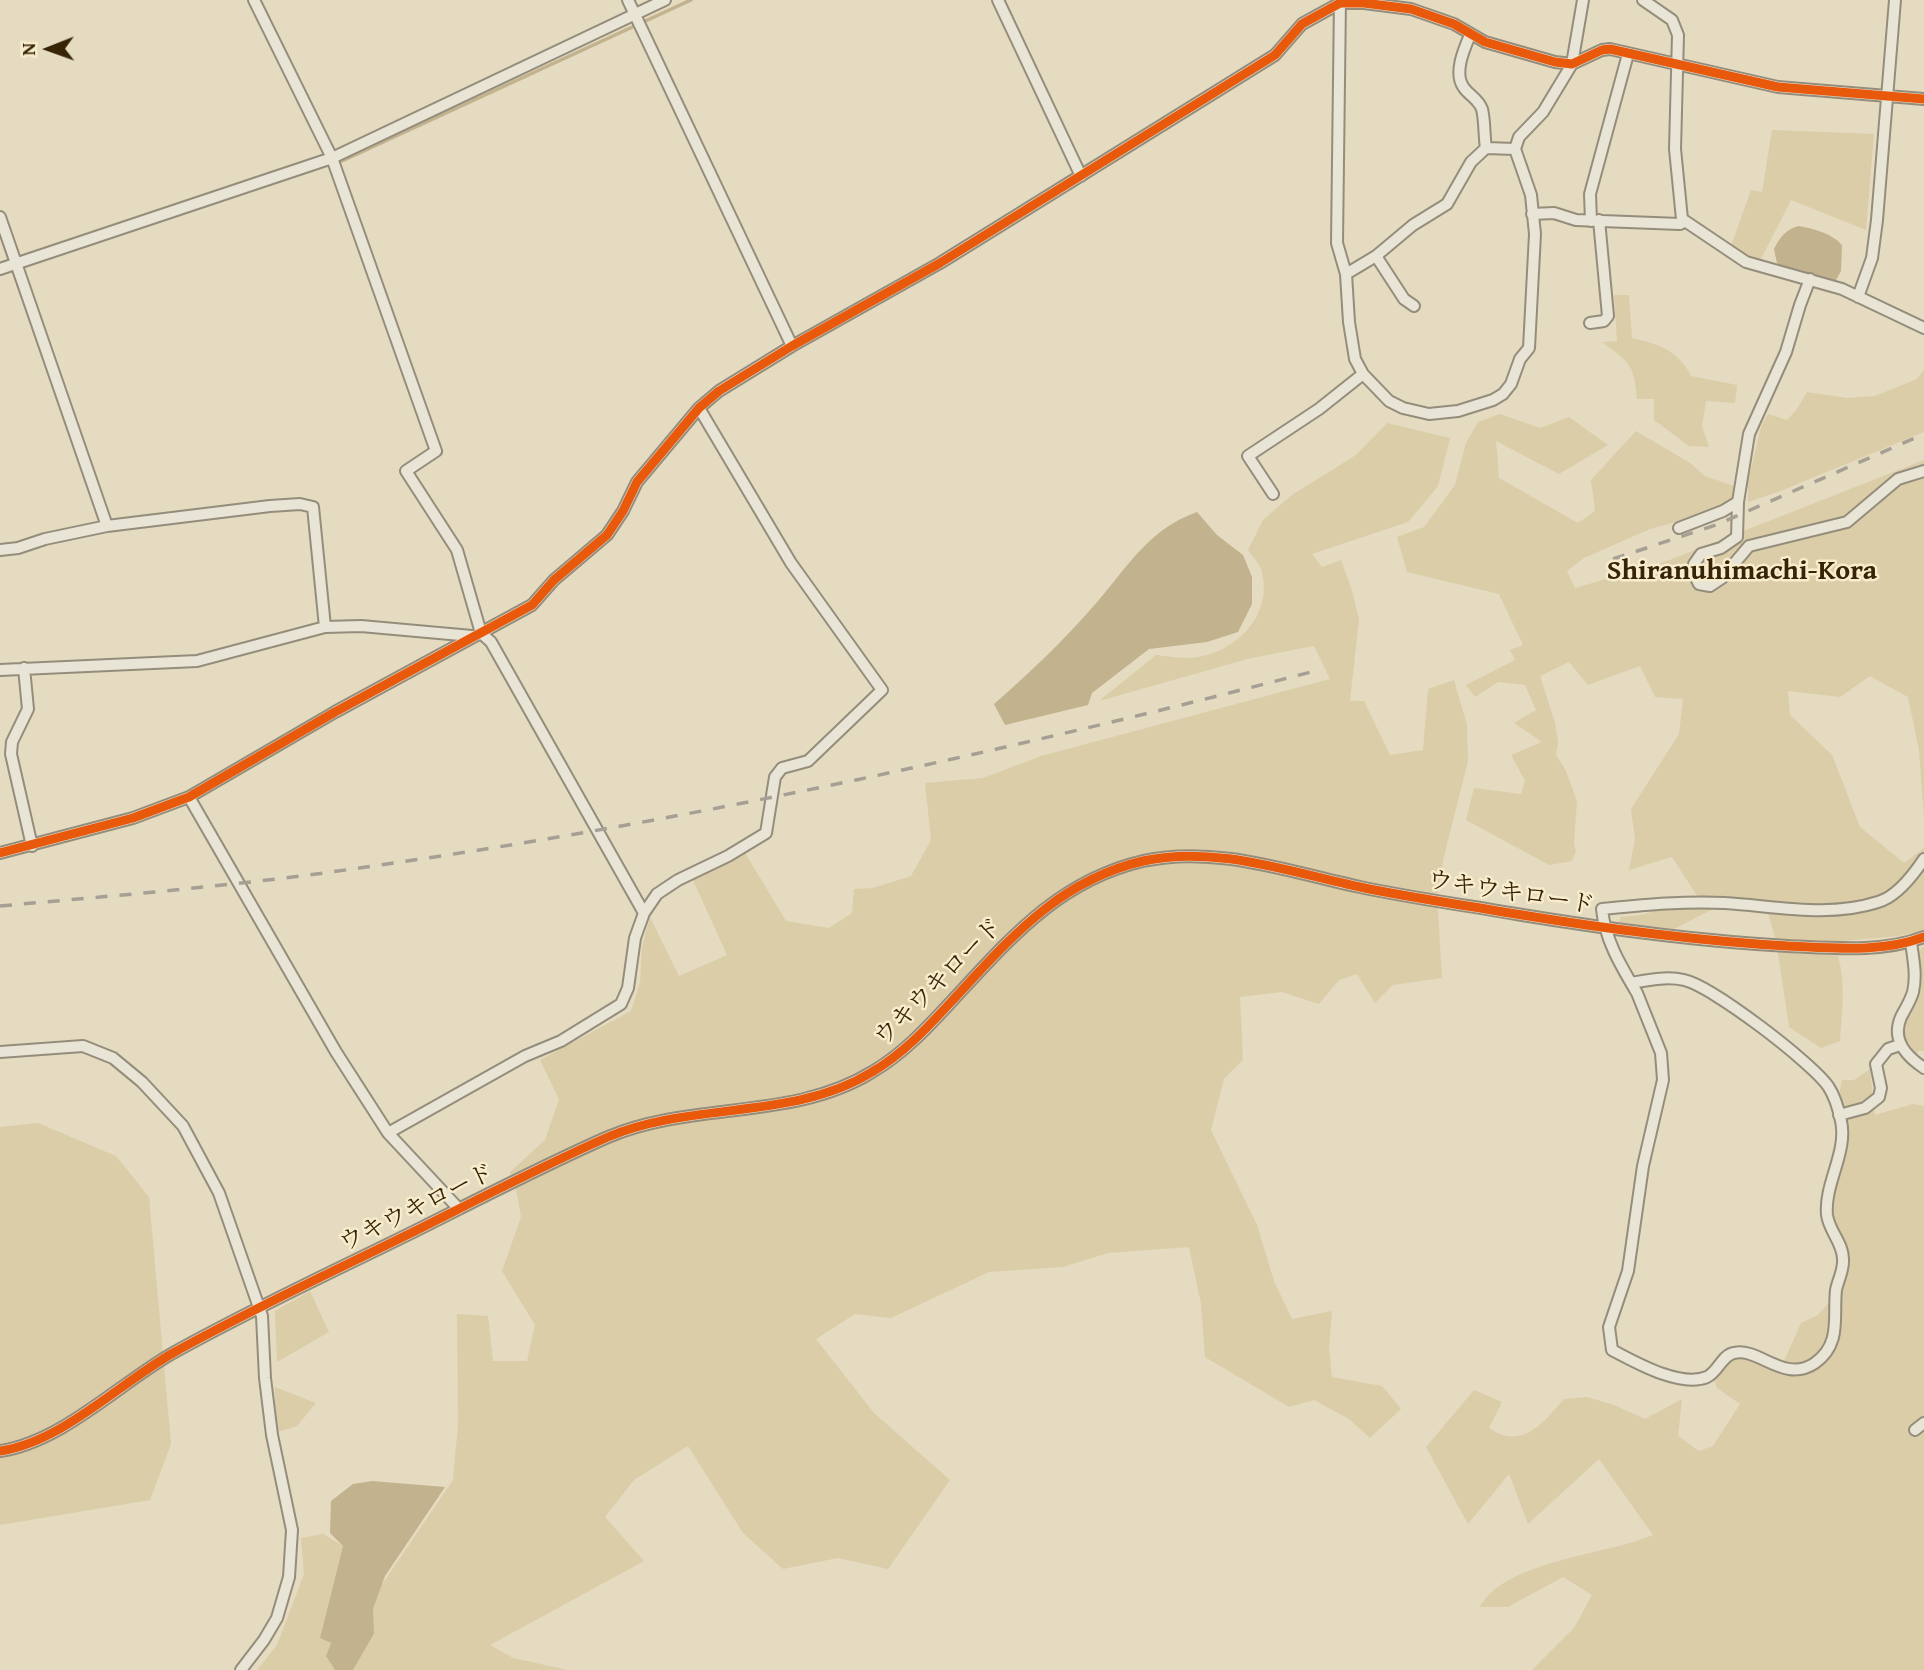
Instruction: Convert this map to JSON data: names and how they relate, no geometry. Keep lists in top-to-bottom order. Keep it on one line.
{"streets":{"street":["ウキウキロード"]},"districts":["Shiranuhimachi-Kora"],"north":"left"}
